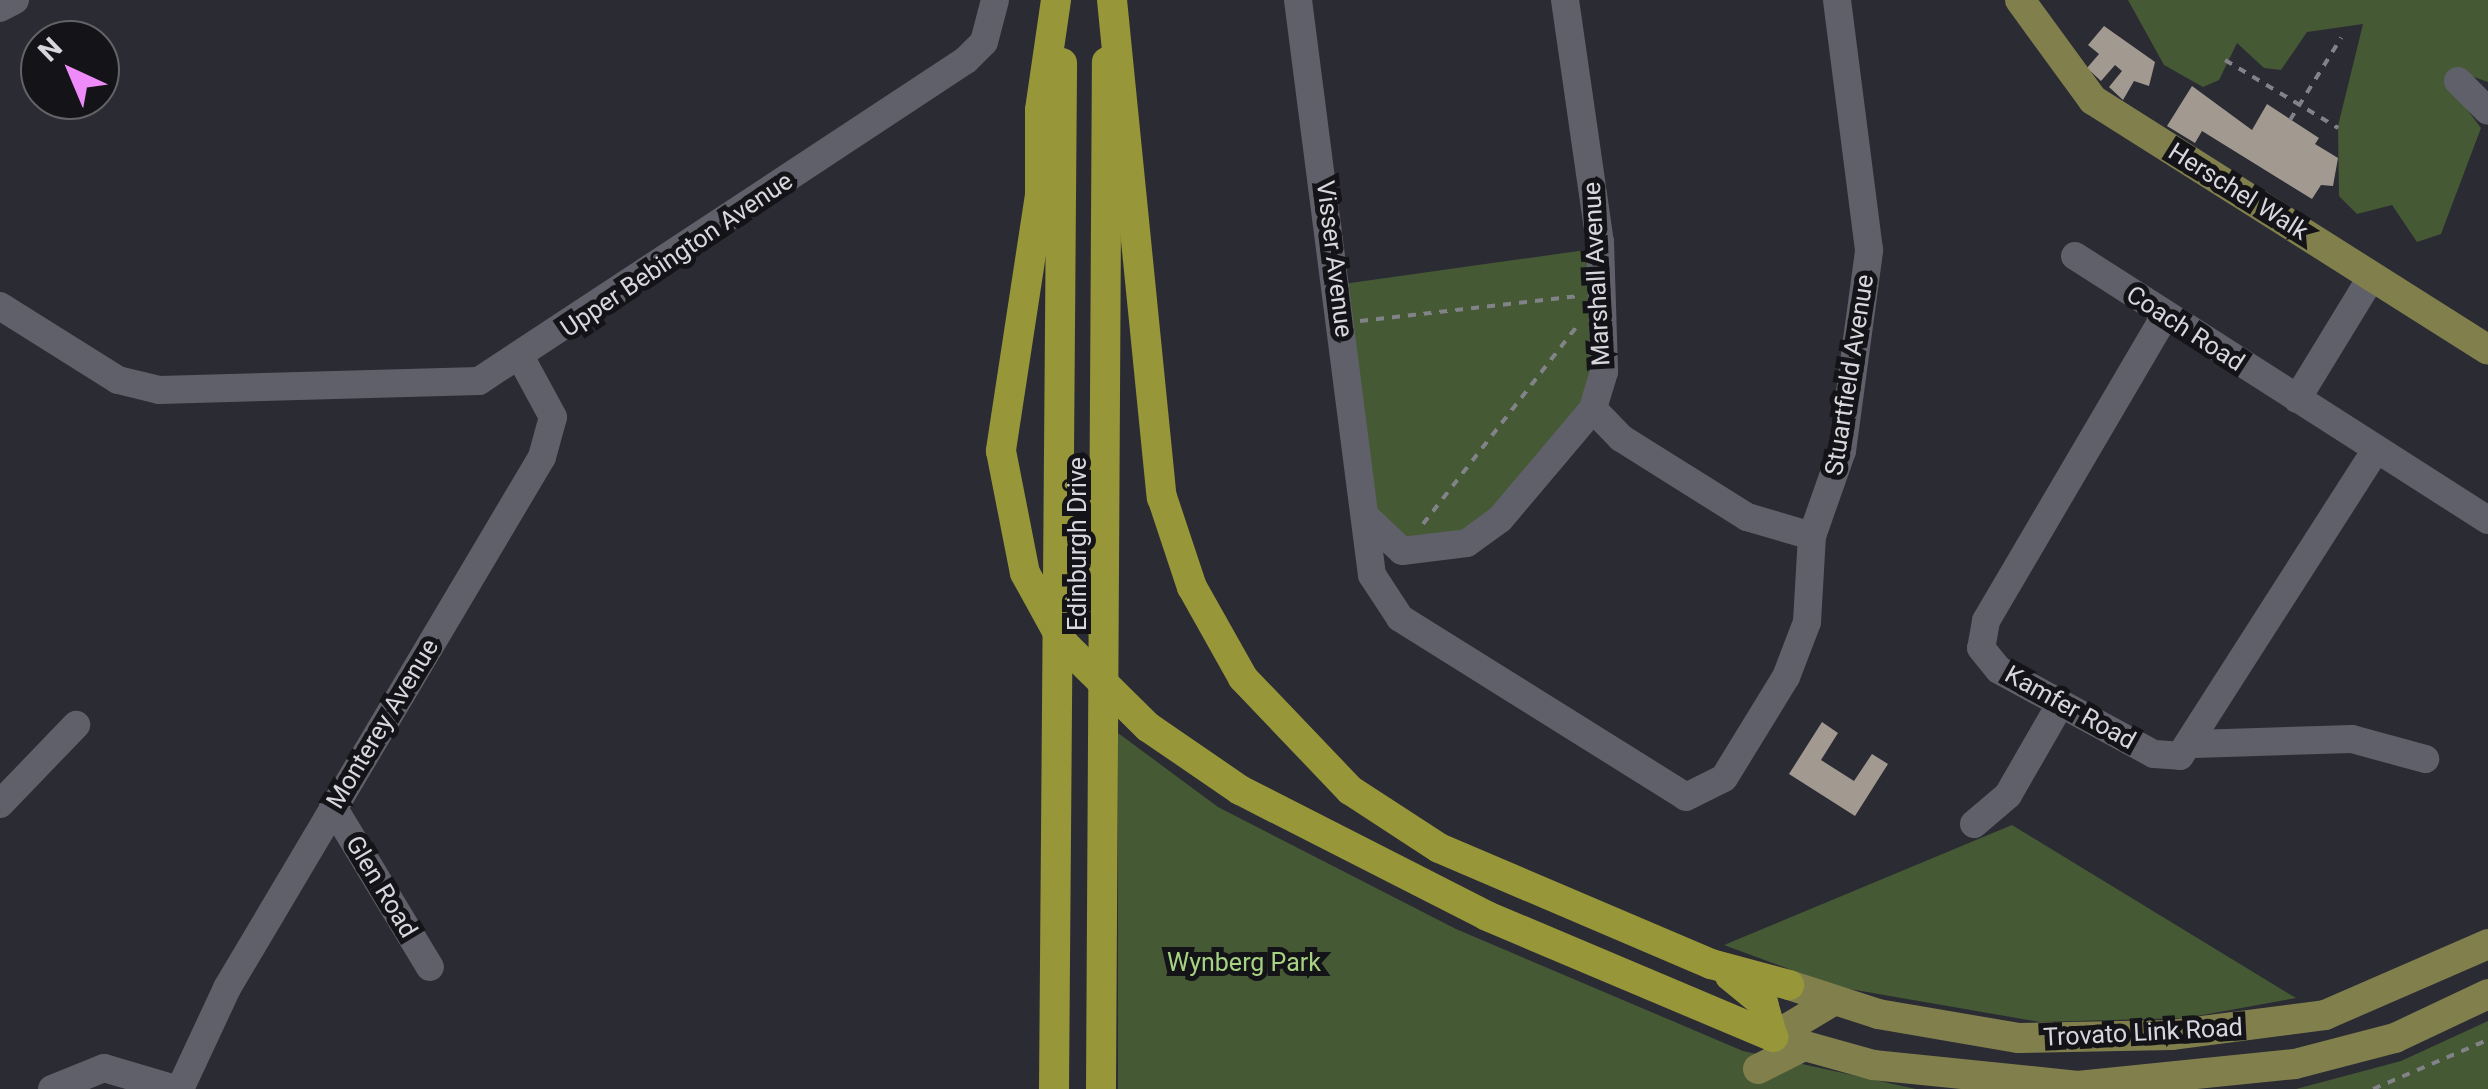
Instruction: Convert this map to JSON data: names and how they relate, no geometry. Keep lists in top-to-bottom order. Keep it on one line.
{"streets":{"highway":["Edinburgh Drive"],"main road":["Herschel Walk","Trovato Link Road"],"street":["Upper Bebington Avenue","Visser Avenue","Marshall Avenue","Coach Road","Stuartfield Avenue","Kamfer Road","Monterey Avenue","Glen Road"]},"crossings":[["Upper Bebington Avenue","Monterey Avenue"],["Visser Avenue","Stuartfield Avenue"],["Coach Road","Kamfer Road"],["Monterey Avenue","Glen Road"]],"parks":["Wynberg Park"],"north":"top left"}
